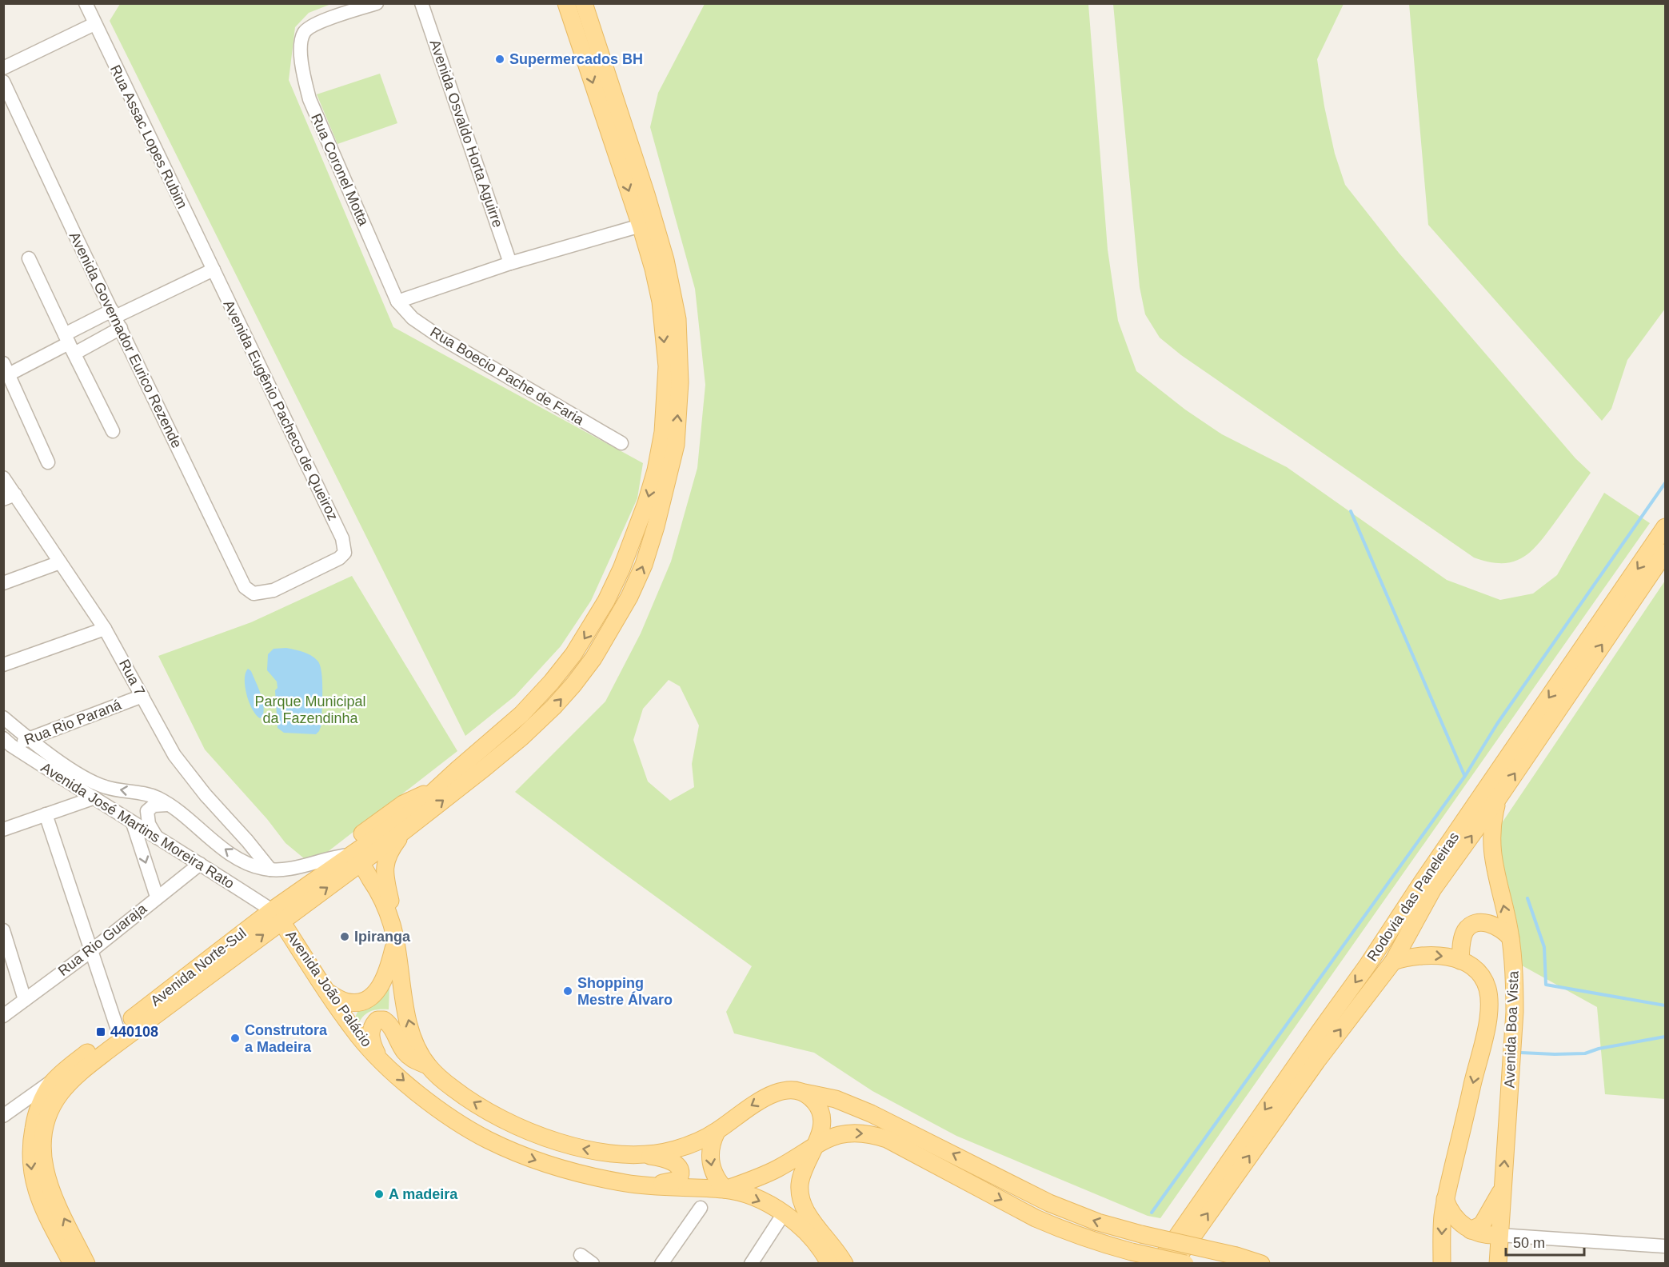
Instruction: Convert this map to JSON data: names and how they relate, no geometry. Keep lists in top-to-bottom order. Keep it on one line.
{"streets":{"main road":["Rodovia das Paneleiras","Avenida Norte-Sul","Avenida João Palácio","Avenida Boa Vista"],"street":["Avenida Osvaldo Horta Aguirre","Rua Assac Lopes Rubim","Rua Coronel Motta","Avenida Governador Eurico Rezende","Rua Boecio Pache de Faria","Avenida Eugênio Pacheco de Queiroz","Rua 7","Rua Rio Paraná","Avenida José Martins Moreira Rato","Rua Rio Guaraja"]},"crossings":[["Rua Assac Lopes Rubim","Avenida Eugênio Pacheco de Queiroz"],["Rua Coronel Motta","Rua Boecio Pache de Faria"],["Avenida Governador Eurico Rezende","Avenida Eugênio Pacheco de Queiroz"],["Rua 7","Rua Rio Paraná"],["Rua 7","Avenida José Martins Moreira Rato"],["Rua Rio Paraná","Avenida José Martins Moreira Rato"],["Avenida José Martins Moreira Rato","Rua Rio Guaraja"],["Avenida José Martins Moreira Rato","Avenida Norte-Sul"],["Avenida José Martins Moreira Rato","Avenida João Palácio"],["Rodovia das Paneleiras","Avenida Boa Vista"],["Avenida Norte-Sul","Avenida João Palácio"]],"parks":["Parque Municipal da Fazendinha"],"places":{"other":["Supermercados BH","Ipiranga","Shopping Mestre Álvaro","Construtora a Madeira","A madeira"],"transit":["440108"]},"scale_bar":"50 m"}
